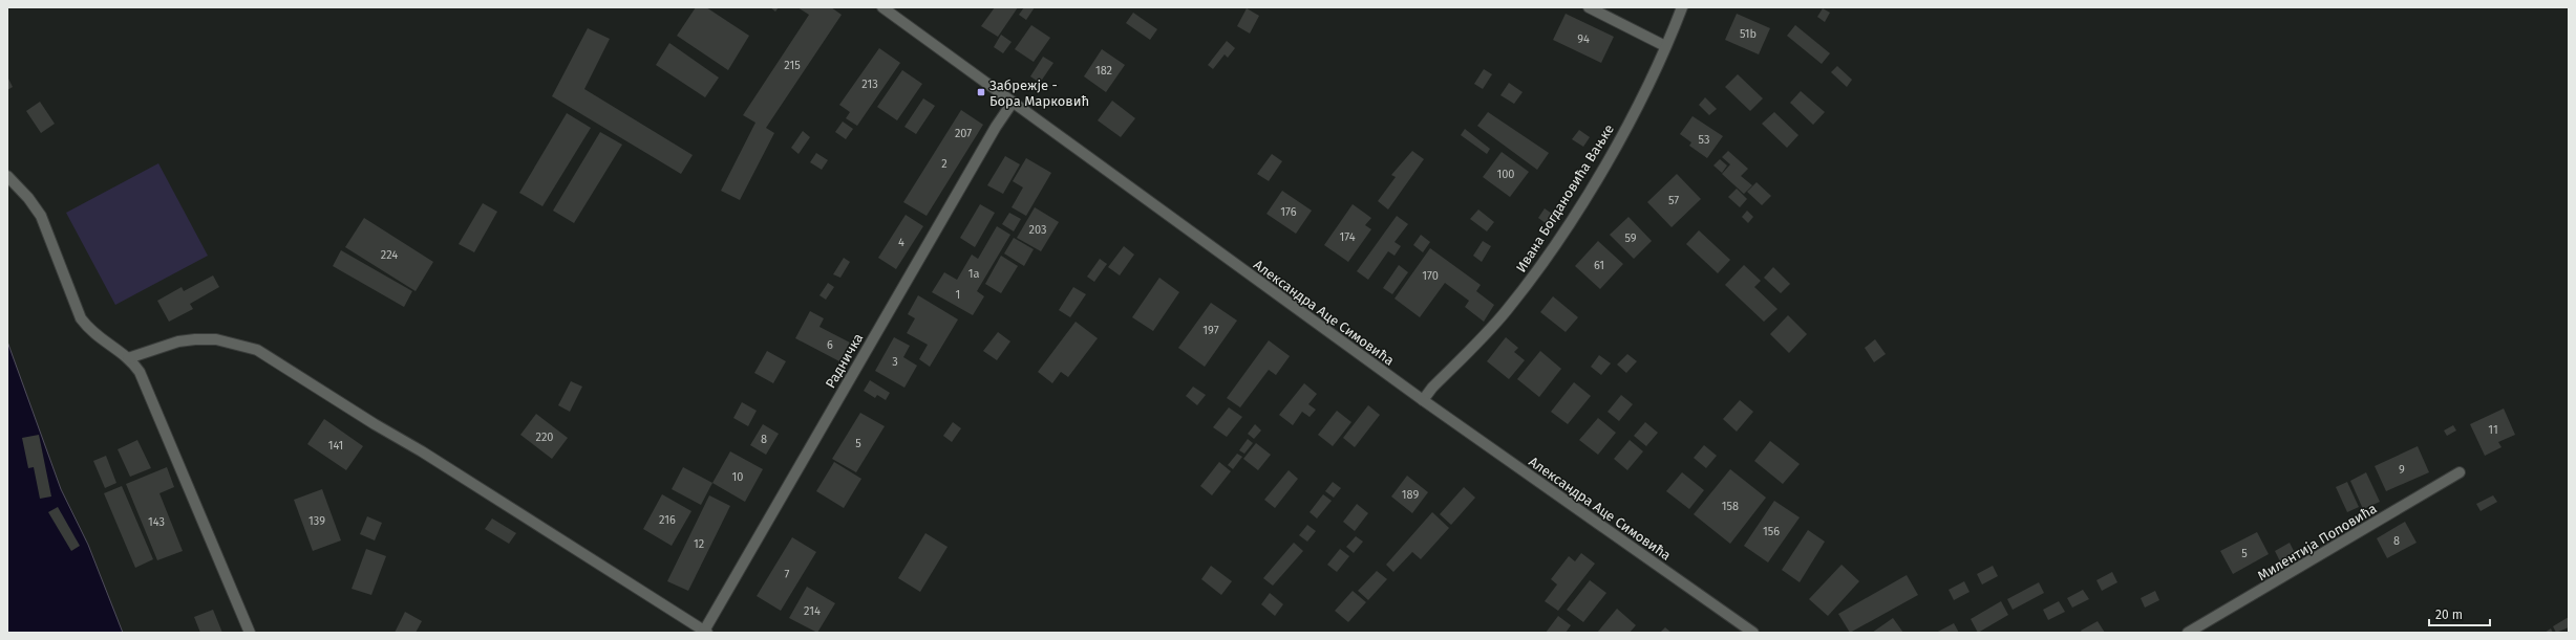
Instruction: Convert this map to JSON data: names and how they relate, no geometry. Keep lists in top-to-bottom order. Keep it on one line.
{"streets":{"street":["Ивана Богдановића Вањке","Александра Аце Симовића","Радничка","Милентија Поповића"]},"crossings":[["Ивана Богдановића Вањке","Александра Аце Симовића"],["Александра Аце Симовића","Радничка"]],"places":{"transit":["Забрежје - Бора Марковић"]},"house_numbers":["51b","94","215","182","213","207","53","2","100","57","176","203","174","59","4","224","61","1a","170","1","197","6","3","11","220","8","5","141","9","10","189","158","216","139","143","156","8","12","5","7","214"],"scale_bar":"20 m"}
